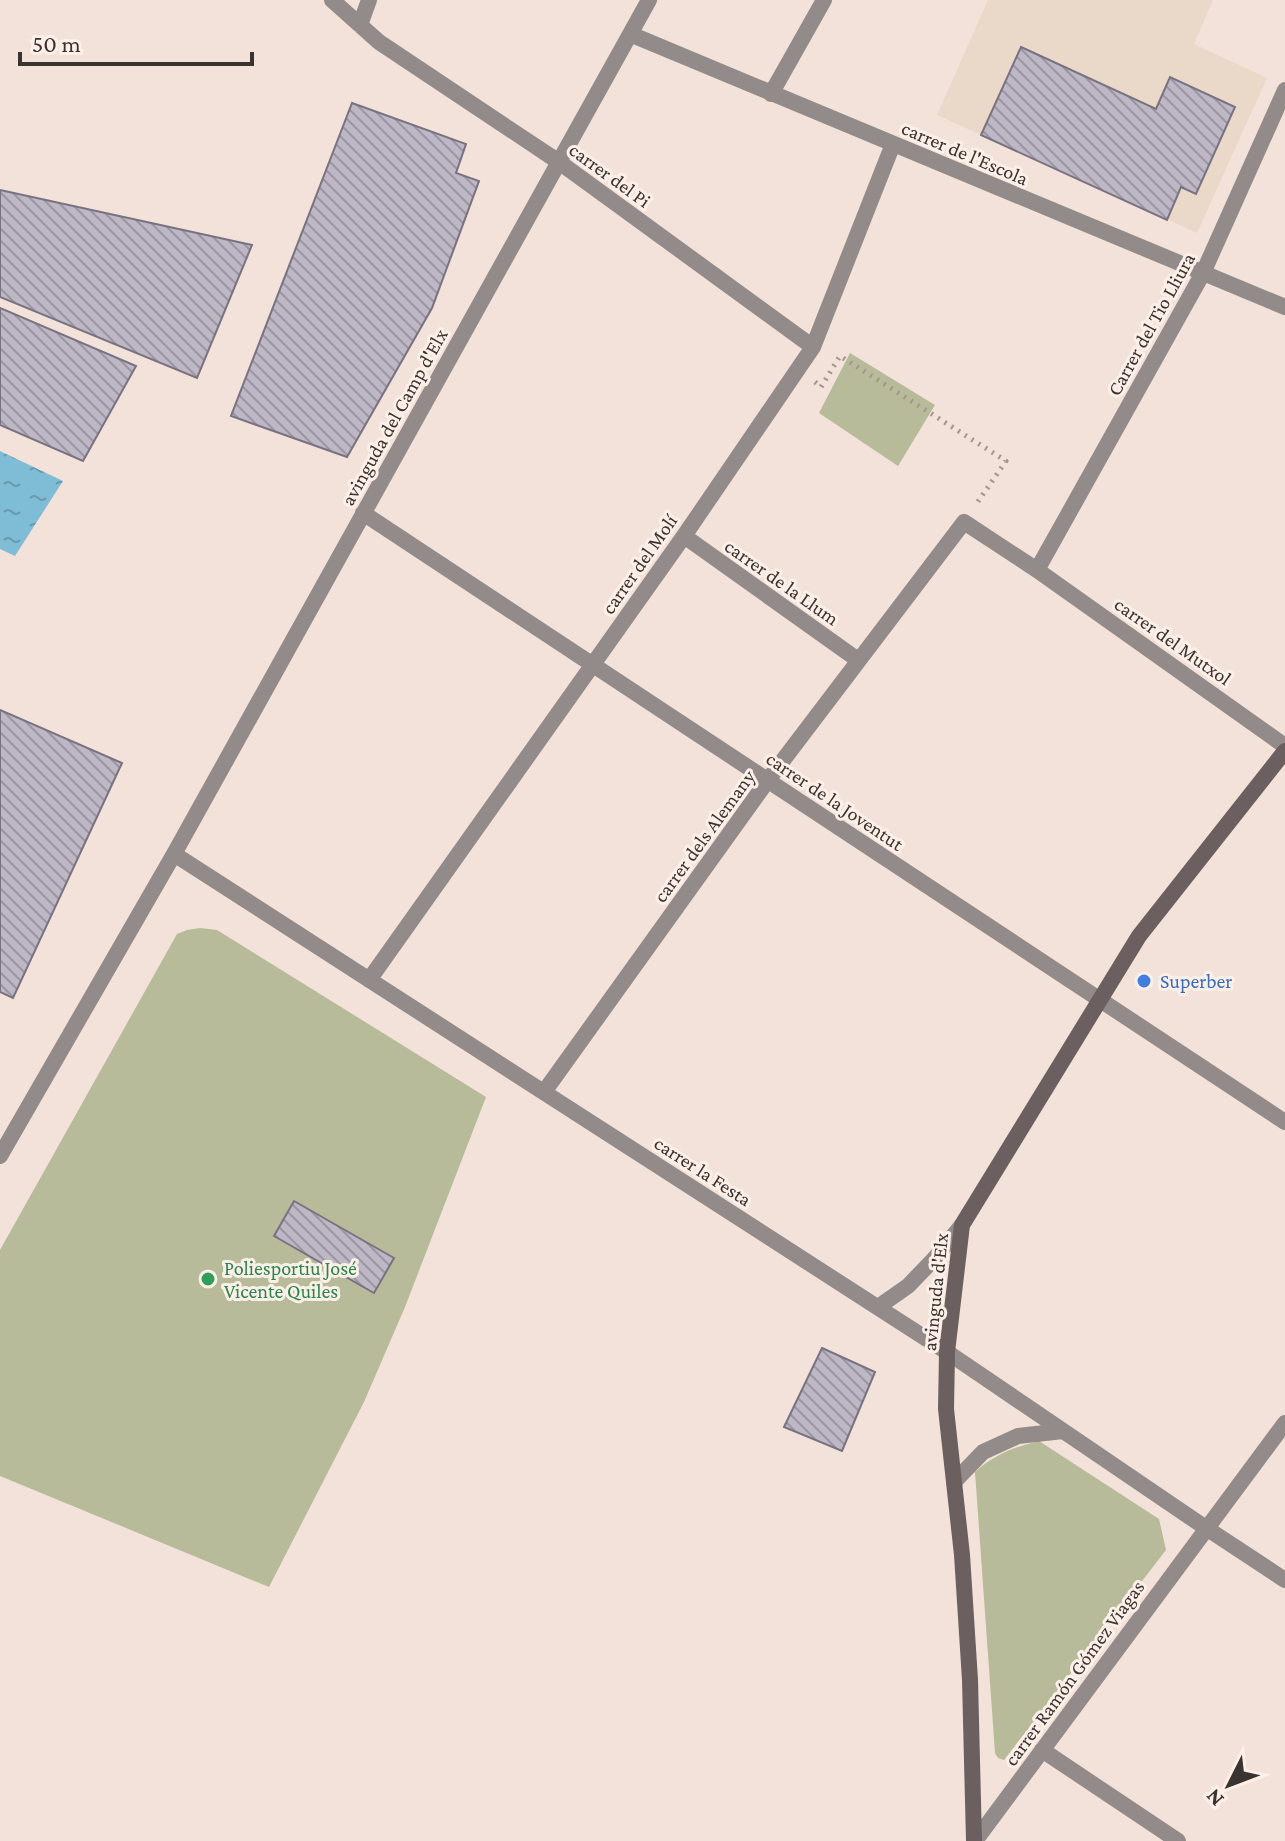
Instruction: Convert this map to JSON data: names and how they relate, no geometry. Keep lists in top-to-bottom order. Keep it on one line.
{"streets":{"main road":["avinguda d'Elx"],"street":["carrer de l'Escola","carrer del Pi","Carrer del Tio Lliura","avinguda del Camp d'Elx","carrer del Molí","carrer de la Llum","carrer del Mutxol","carrer de la Joventut","carrer dels Alemany","carrer la Festa","carrer Ramón Gómez Viagas"]},"crossings":[["carrer de l'Escola","Carrer del Tio Lliura"],["carrer de l'Escola","avinguda del Camp d'Elx"],["carrer de l'Escola","carrer del Molí"],["carrer del Pi","avinguda del Camp d'Elx"],["carrer del Pi","carrer del Molí"],["Carrer del Tio Lliura","carrer del Mutxol"],["avinguda del Camp d'Elx","carrer de la Joventut"],["avinguda del Camp d'Elx","carrer la Festa"],["carrer del Molí","carrer de la Llum"],["carrer del Molí","carrer de la Joventut"],["carrer del Molí","carrer la Festa"],["carrer de la Llum","carrer dels Alemany"],["carrer del Mutxol","carrer dels Alemany"],["carrer del Mutxol","avinguda d'Elx"],["carrer de la Joventut","carrer dels Alemany"],["carrer de la Joventut","avinguda d'Elx"],["carrer dels Alemany","carrer la Festa"],["carrer la Festa","avinguda d'Elx"],["carrer la Festa","carrer Ramón Gómez Viagas"],["avinguda d'Elx","carrer Ramón Gómez Viagas"]],"places":["Superber","Poliesportiu José Vicente Quiles"],"scale_bar":"50 m","north":"bottom left"}
